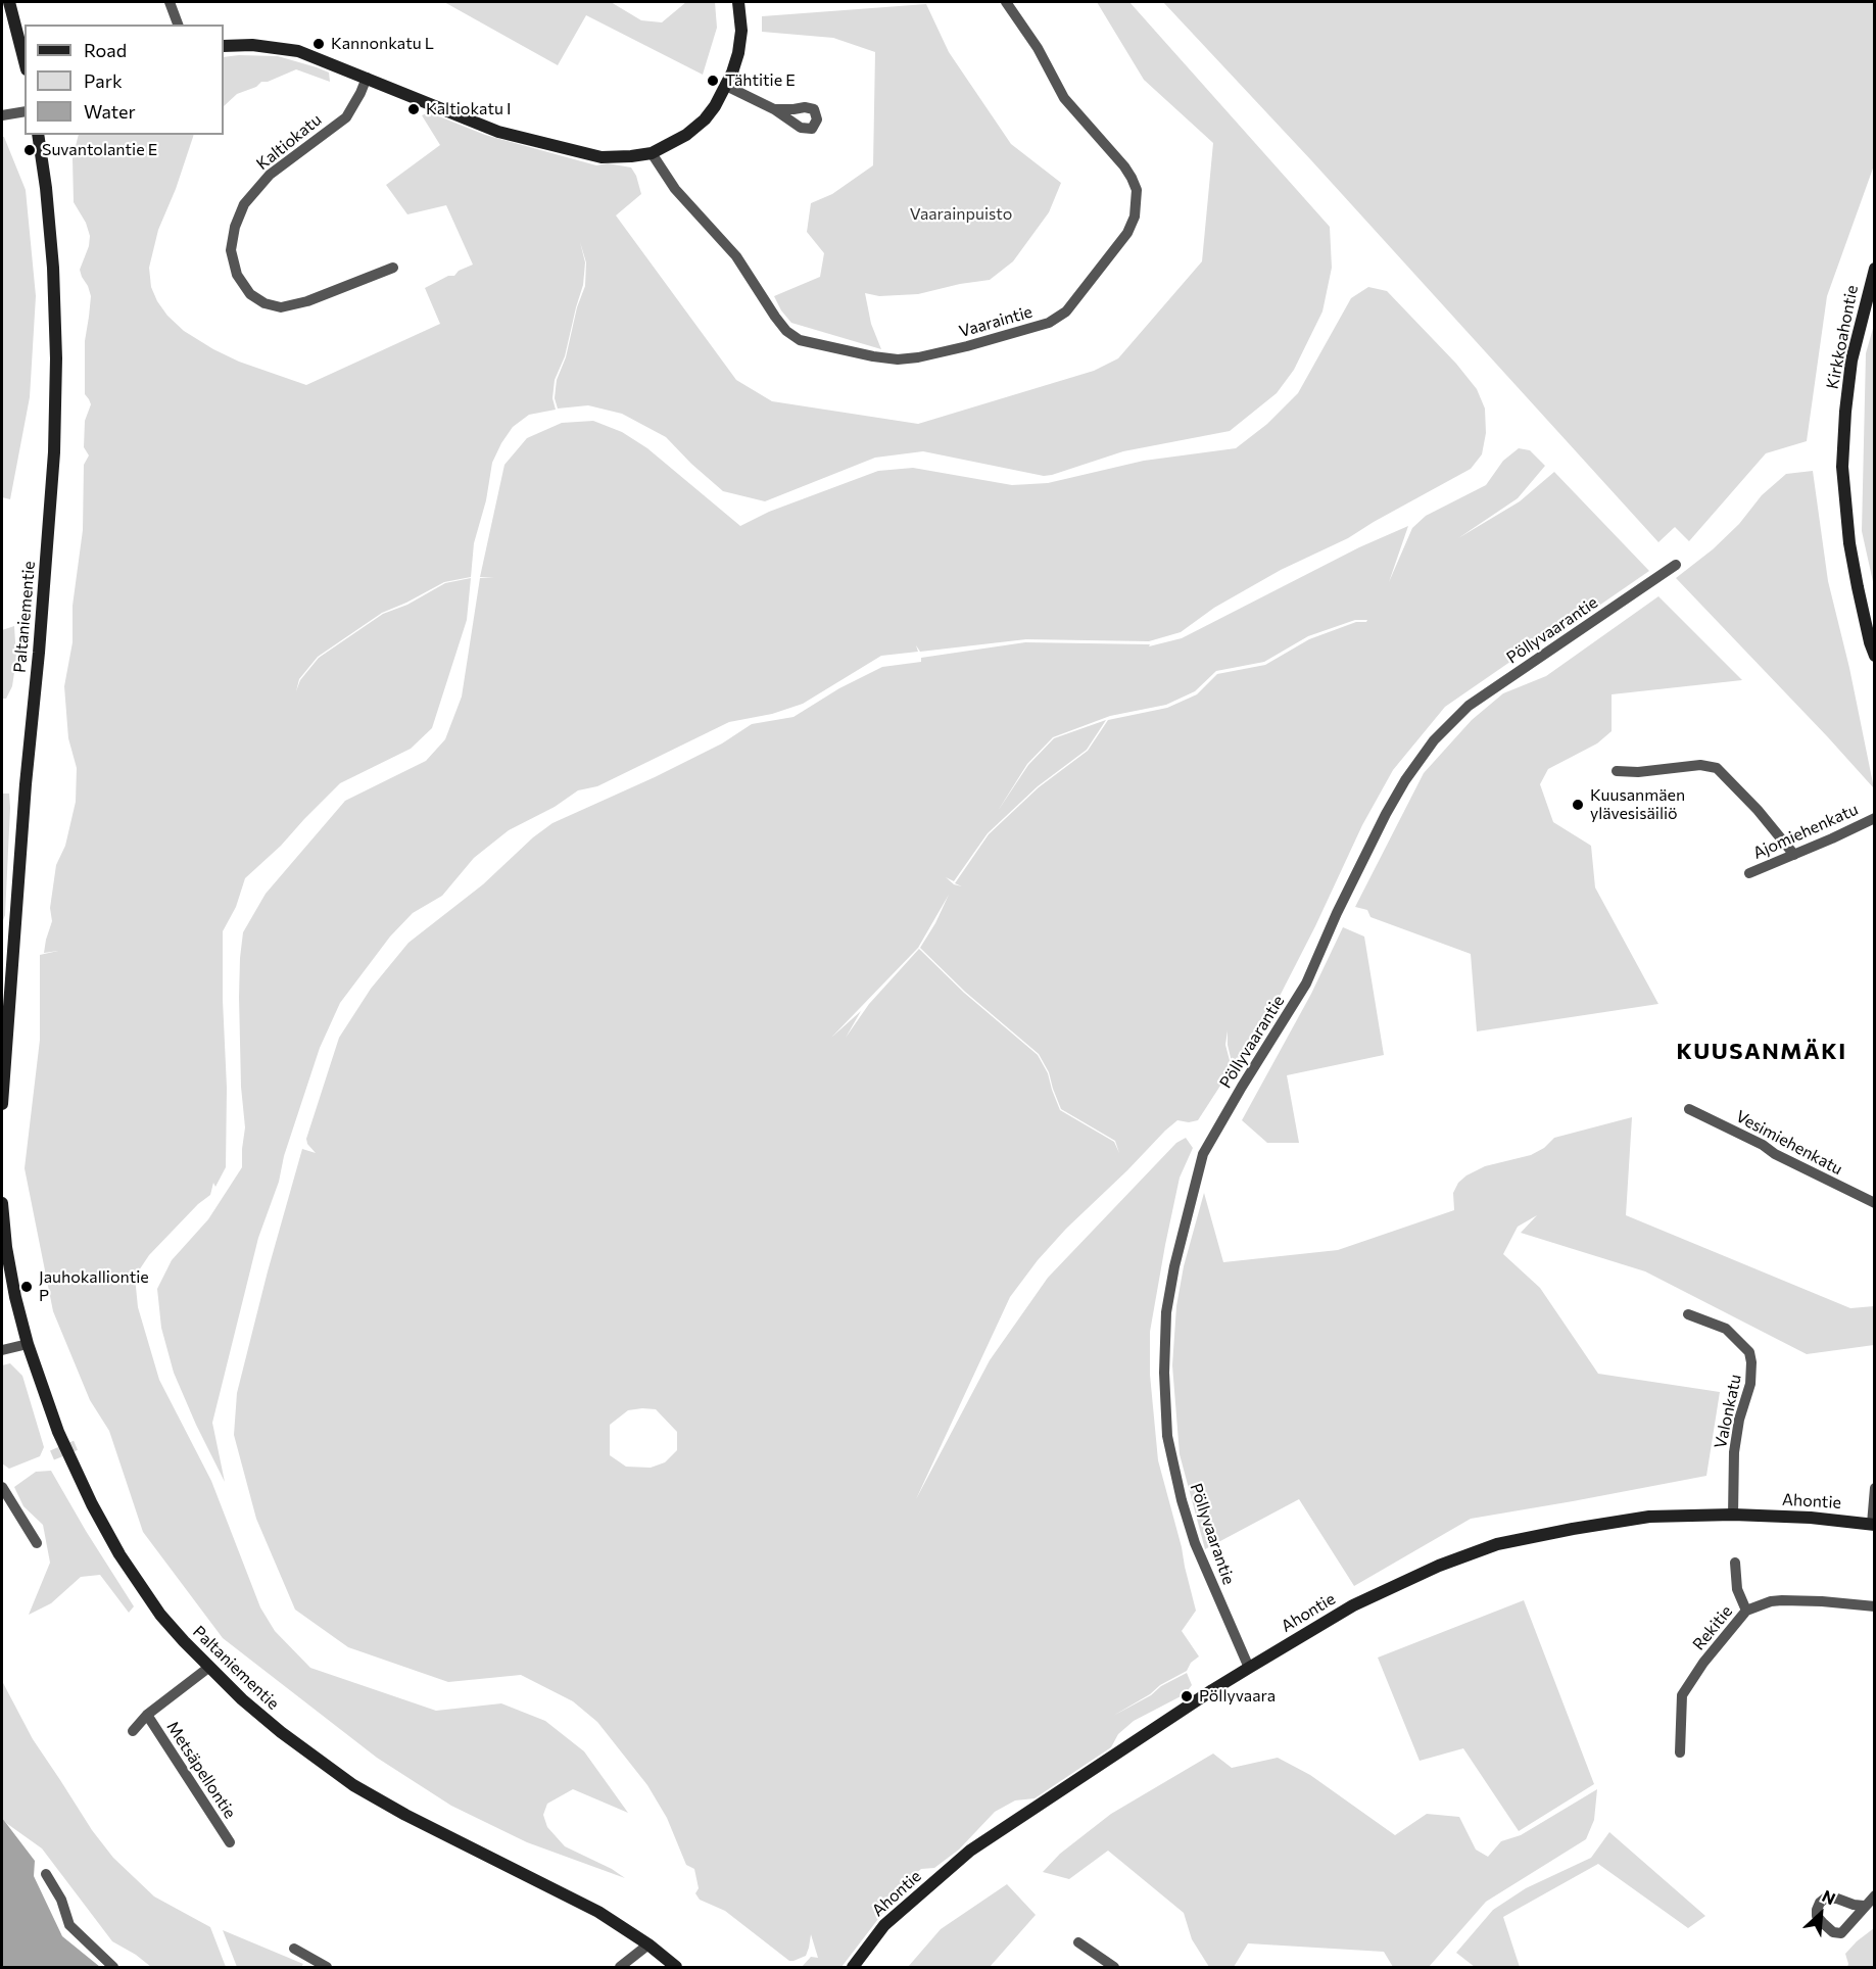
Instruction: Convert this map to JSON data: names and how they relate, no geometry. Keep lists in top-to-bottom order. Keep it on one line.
{"streets":{"street":["Kaltiokatu","Vaaraintie","Kirkkoahontie","Paltaniementie","Pöllyvaarantie","Ajomiehenkatu","Vesimiehenkatu","Valonkatu","Ahontie","Rekitie","Metsäpellontie"]},"crossings":[["Paltaniementie","Metsäpellontie"],["Pöllyvaarantie","Ahontie"],["Valonkatu","Ahontie"]],"districts":["KUUSANMÄKI"],"parks":["Vaarainpuisto"],"places":["Kannonkatu L","Tähtitie E","Kaltiokatu I","Suvantolantie E","Kuusanmäen ylävesisäiliö","Jauhokalliontie P","Pöllyvaara"],"legend":["Road","Park","Water"],"north":"top right"}
